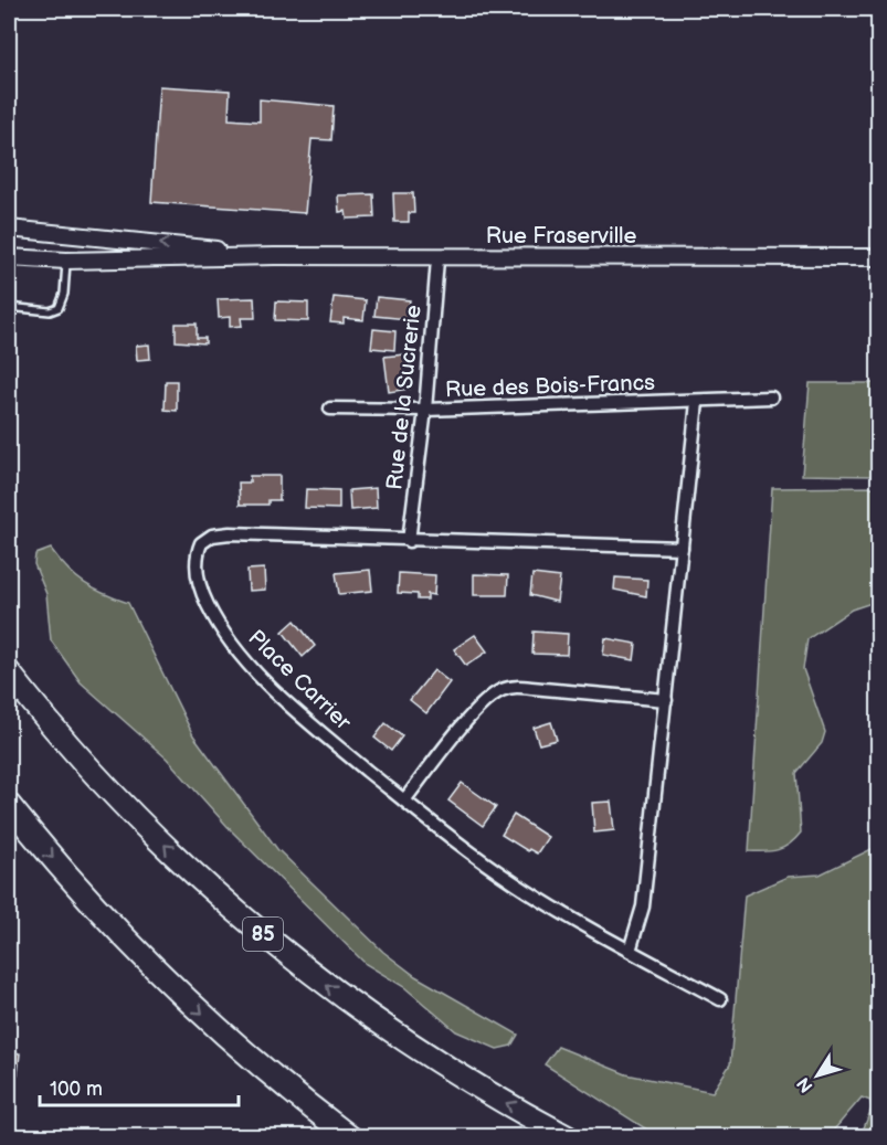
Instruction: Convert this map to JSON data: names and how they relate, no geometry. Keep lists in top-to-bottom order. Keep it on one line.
{"streets":{"highway":["85"],"street":["Rue Fraserville","Rue des Bois-Francs","Rue de la Sucrerie","Place Carrier"]},"crossings":[["Rue Fraserville","Rue de la Sucrerie"],["Rue des Bois-Francs","Rue de la Sucrerie"],["Rue de la Sucrerie","Place Carrier"]],"scale_bar":"100 m","north":"bottom left"}
